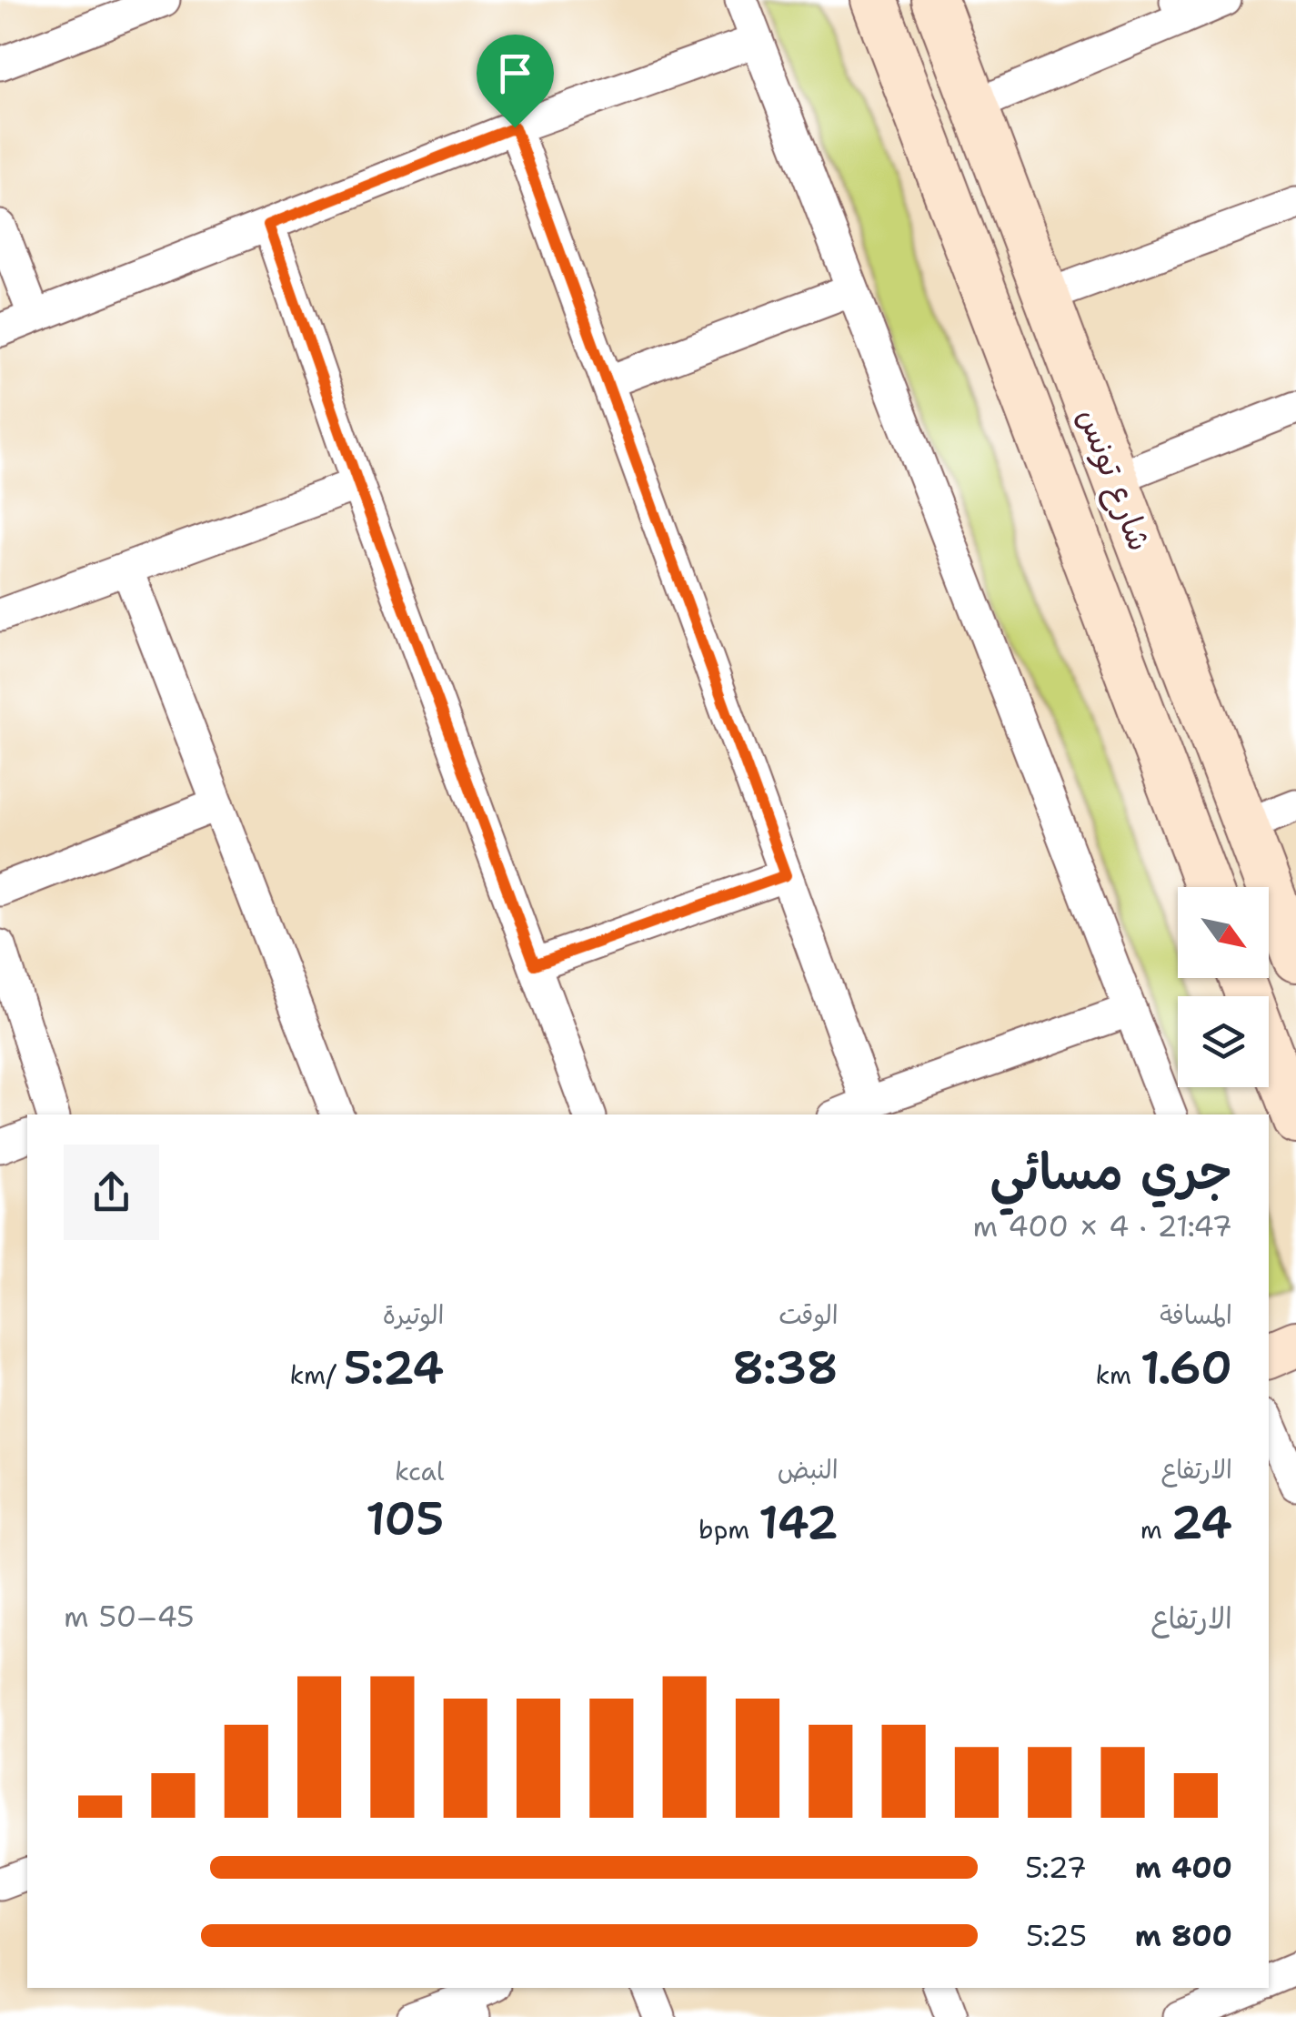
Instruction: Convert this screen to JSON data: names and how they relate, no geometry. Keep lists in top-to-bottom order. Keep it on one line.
{"streets":{"street":["شارع تونس"]},"north":"bottom right","page":{"heading":["جري مسائي","21:47 · 4 × 400 m"],"stats":[["المسافة","1.60 km"],["الوقت","8:38"],["الوتيرة","5:24 /km"],["الارتفاع","24 m"],["النبض","142 bpm"],["kcal","105"]],"chart":["الارتفاع","45–50 m"],"list":[{"name":"400 m","note":"5:27"},{"name":"800 m","note":"5:25"}]}}
